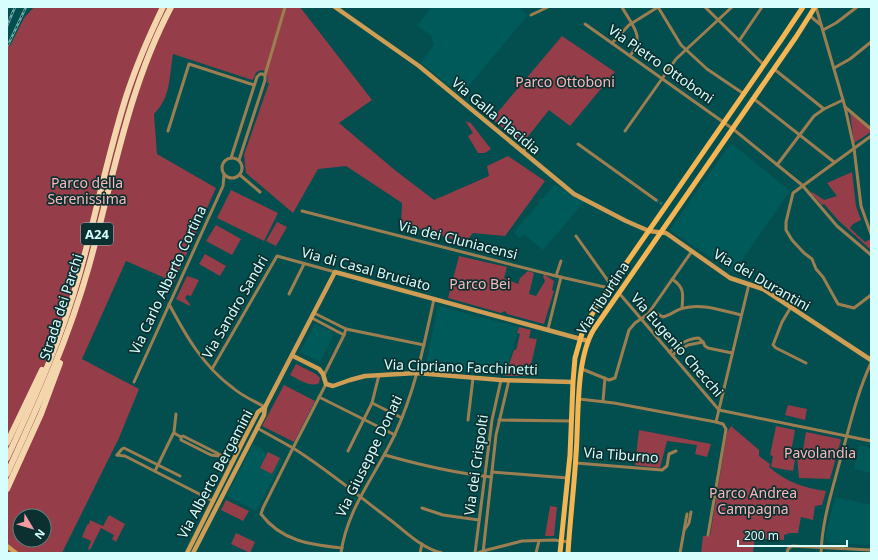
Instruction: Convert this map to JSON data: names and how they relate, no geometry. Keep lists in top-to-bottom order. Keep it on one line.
{"streets":{"highway":["A24","Strada dei Parchi"],"main road":["Via Tiburtina"],"street":["Via Pietro Ottoboni","Via Galla Placidia","Via dei Cluniacensi","Via di Casal Bruciato","Via Carlo Alberto Cortina","Via dei Durantini","Via Sandro Sandri","Via Eugenio Checchi","Via Cipriano Facchinetti","Via Tiburno","Via Giuseppe Donati","Via dei Crispolti","Via Alberto Bergamini"]},"crossings":[["Via Pietro Ottoboni","Via Tiburtina"],["Via Galla Placidia","Via Tiburtina"],["Via dei Cluniacensi","Via Tiburtina"],["Via di Casal Bruciato","Via Tiburtina"],["Via di Casal Bruciato","Via Sandro Sandri"],["Via di Casal Bruciato","Via Giuseppe Donati"],["Via dei Durantini","Via Tiburtina"],["Via Tiburtina","Via Eugenio Checchi"],["Via Tiburtina","Via Cipriano Facchinetti"],["Via Tiburtina","Via Tiburno"],["Via Cipriano Facchinetti","Via Giuseppe Donati"],["Via Cipriano Facchinetti","Via dei Crispolti"]],"parks":["Parco Ottoboni","Parco della Serenissima","Parco Bei","Pavolandia","Parco Andrea Campagna"],"scale_bar":"200 m","north":"bottom right"}
